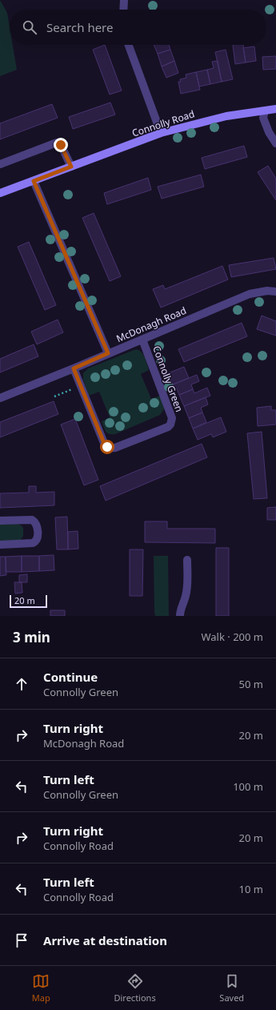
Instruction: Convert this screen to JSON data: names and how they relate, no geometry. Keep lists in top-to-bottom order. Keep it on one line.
{"streets":{"street":["Connolly Road","McDonagh Road","Connolly Green"]},"crossings":[["McDonagh Road","Connolly Green"]],"scale_bar":"20 m","page":{"search":"Search here","scale":"20 m","heading":["3 min","Walk · 200 m"],"list":[["Continue","Connolly Green","50 m"],["Turn right","McDonagh Road","20 m"],["Turn left","Connolly Green","100 m"],["Turn right","Connolly Road","20 m"],["Turn left","Connolly Road","10 m"],"Arrive at destination"],"nav":["Map","Directions","Saved"]}}
